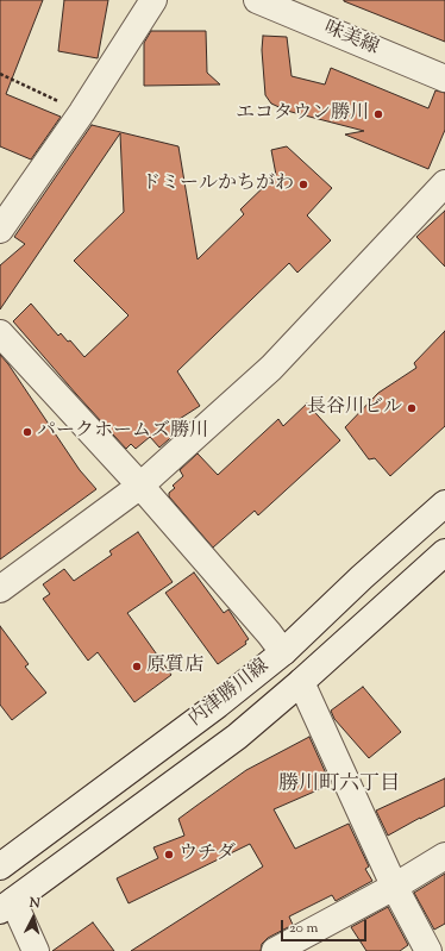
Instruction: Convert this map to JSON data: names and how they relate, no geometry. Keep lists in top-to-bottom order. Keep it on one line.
{"streets":{"street":["味美線","内津勝川線"]},"districts":["勝川町六丁目"],"places":["エコタウン勝川","ドミールかちがわ","長谷川ビル","パークホームズ勝川","原質店","ウチダ"],"scale_bar":"20 m","north":"top"}
